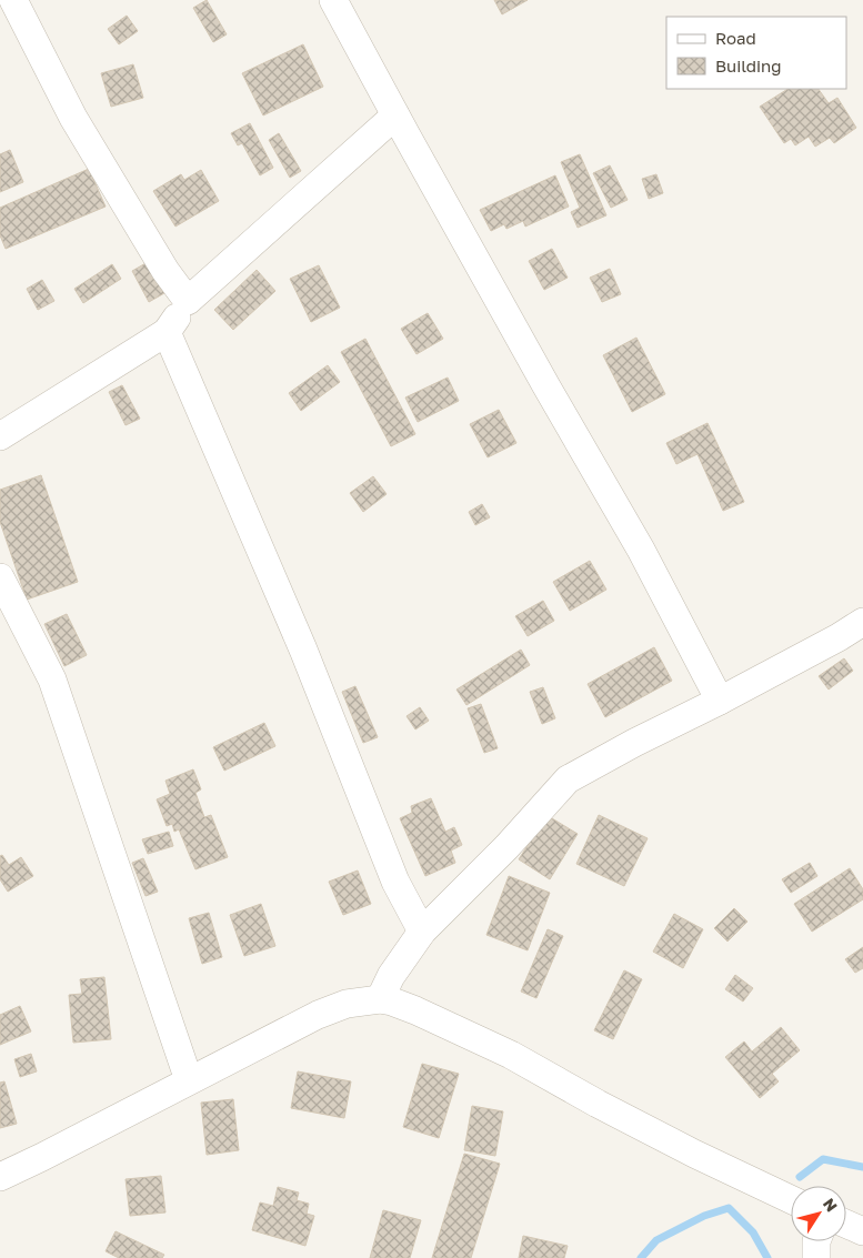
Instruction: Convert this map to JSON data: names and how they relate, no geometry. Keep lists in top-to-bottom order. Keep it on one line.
{"legend":["Road","Building"],"north":"top right"}
